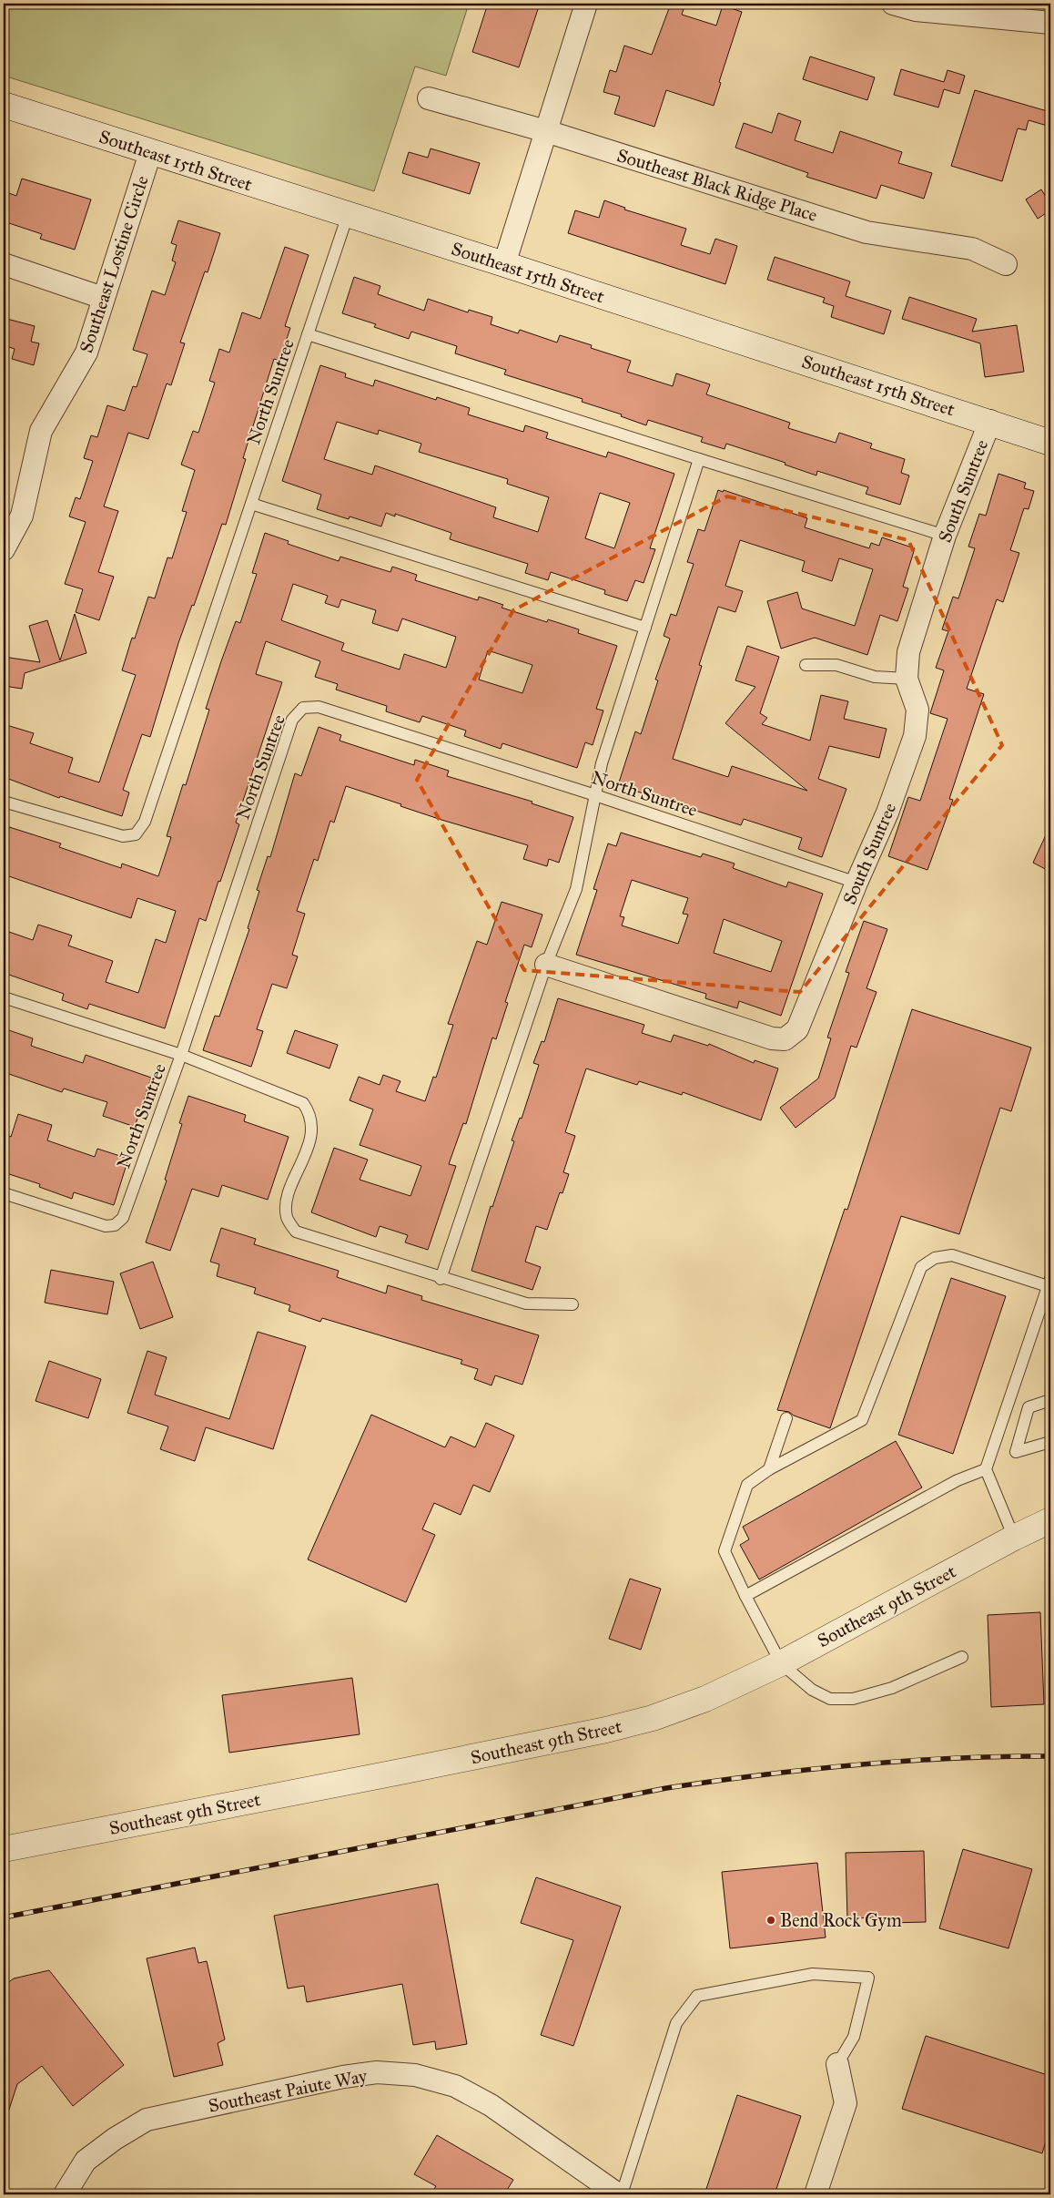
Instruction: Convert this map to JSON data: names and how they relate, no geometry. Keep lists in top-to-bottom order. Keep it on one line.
{"streets":{"main road":["Southeast 15th Street","Southeast 9th Street"],"street":["Southeast Black Ridge Place","Southeast Lostine Circle","South Suntree","Southeast Paiute Way"],"lane":["North Suntree"]},"crossings":[["Southeast 15th Street","Southeast Lostine Circle"],["Southeast 15th Street","North Suntree"],["Southeast 15th Street","South Suntree"],["North Suntree","South Suntree"]],"places":["Bend Rock Gym"]}
